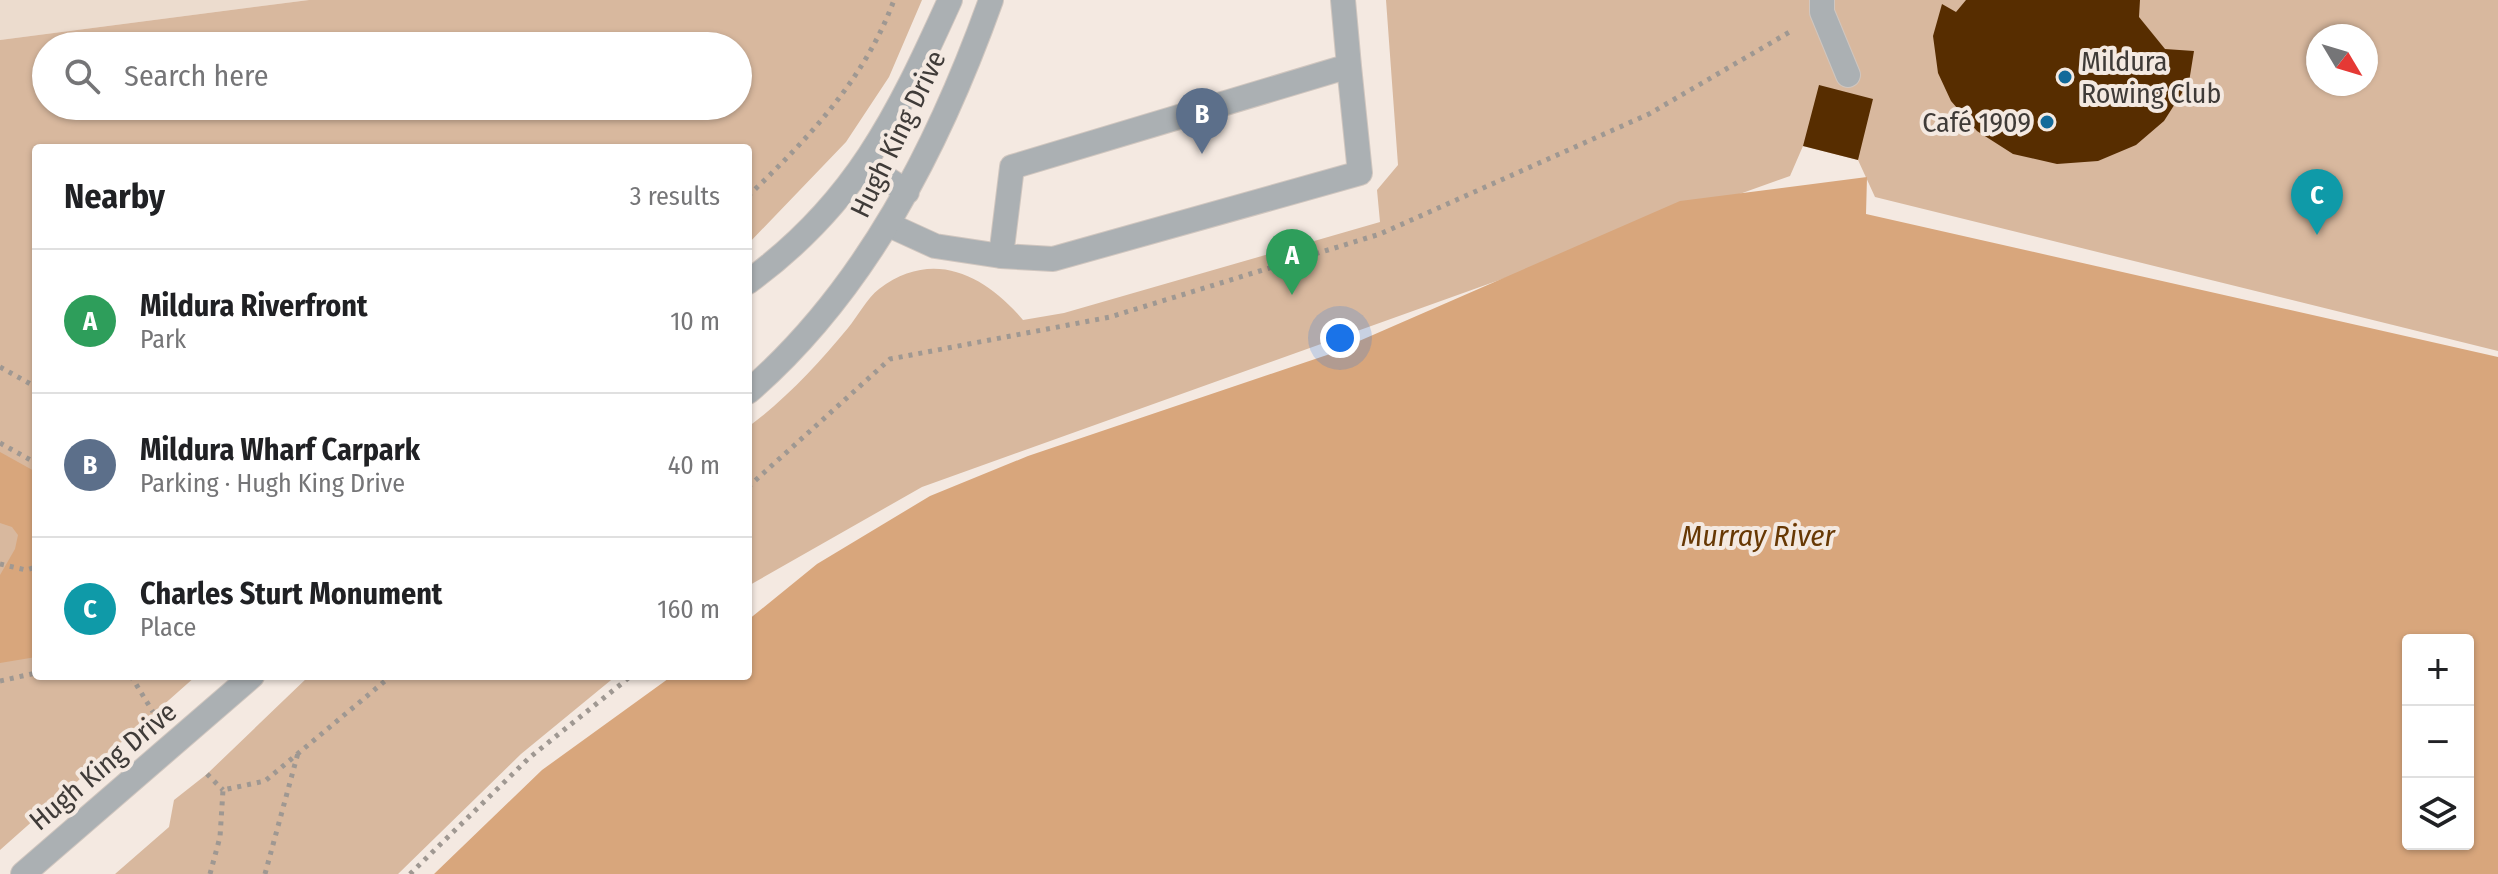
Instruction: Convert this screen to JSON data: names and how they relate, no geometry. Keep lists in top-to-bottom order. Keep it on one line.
{"streets":{"street":["Hugh King Drive"]},"water":["Murray River"],"places":["Mildura Rowing Club","Café 1909"],"north":"bottom right","page":{"search":"Search here","pins":["B","C","A"],"heading":["Nearby","3 results"],"list":[{"mark":"A","name":"Mildura Riverfront","note":"Park","value":"10 m"},{"mark":"B","name":"Mildura Wharf Carpark","note":"Parking · Hugh King Drive","value":"40 m"},{"mark":"C","name":"Charles Sturt Monument","note":"Place","value":"160 m"}],"map_buttons":["+","−"]}}
